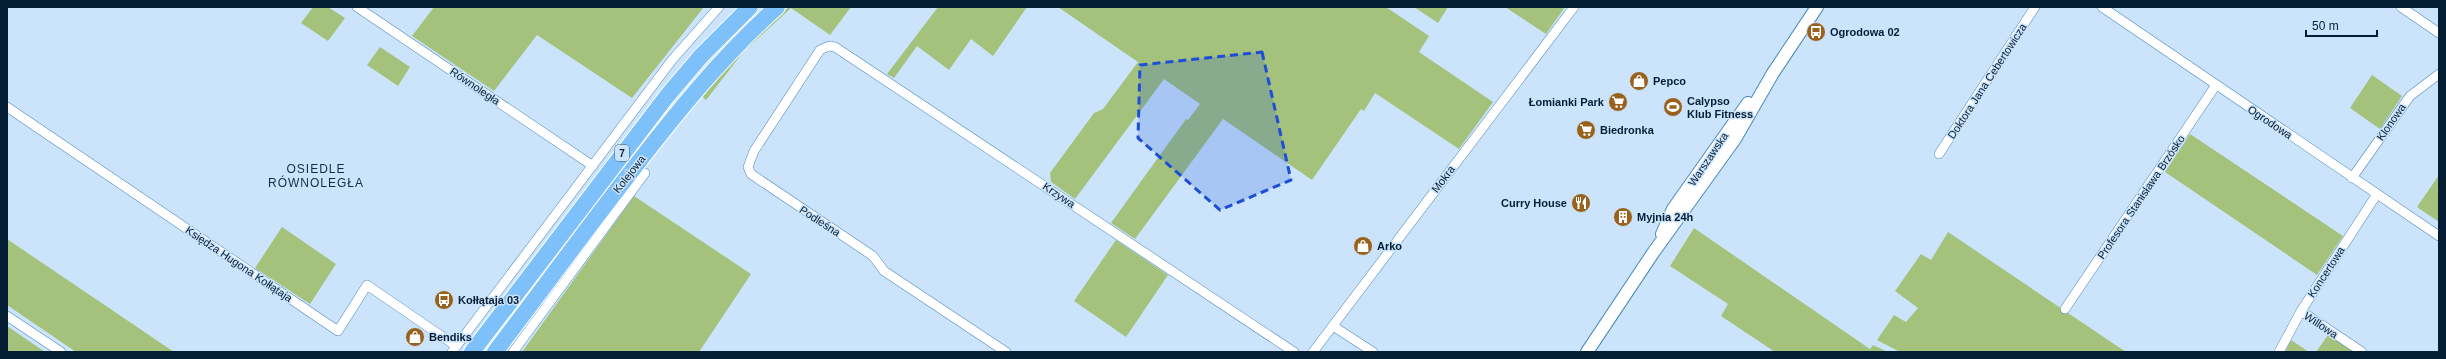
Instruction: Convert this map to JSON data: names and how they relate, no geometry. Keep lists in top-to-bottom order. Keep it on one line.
{"streets":{"highway":["7","Kolejowa"],"street":["Doktora Jana Cebertowicza","Równoległa","Ogrodowa","Klonowa","Warszawska","Mokra","Krzywa","Profesora Stanisława Brzósko","Podleśna","Księdza Hugona Kołłątaja","Koncertowa","Willowa"]},"crossings":[["Ogrodowa","Klonowa"],["Ogrodowa","Profesora Stanisława Brzósko"],["Ogrodowa","Koncertowa"],["Krzywa","Podleśna"],["Koncertowa","Willowa"]],"districts":["OSIEDLE RÓWNOLEGŁA"],"places":{"bus stop":["Ogrodowa 02","Kołłątaja 03"],"shop":["Pepco","Arko","Bendiks"],"supermarket":["Łomianki Park","Biedronka"],"sports":["Calypso Klub Fitness"],"restaurant":["Curry House"],"building":["Myjnia 24h"]},"scale_bar":"50 m"}
